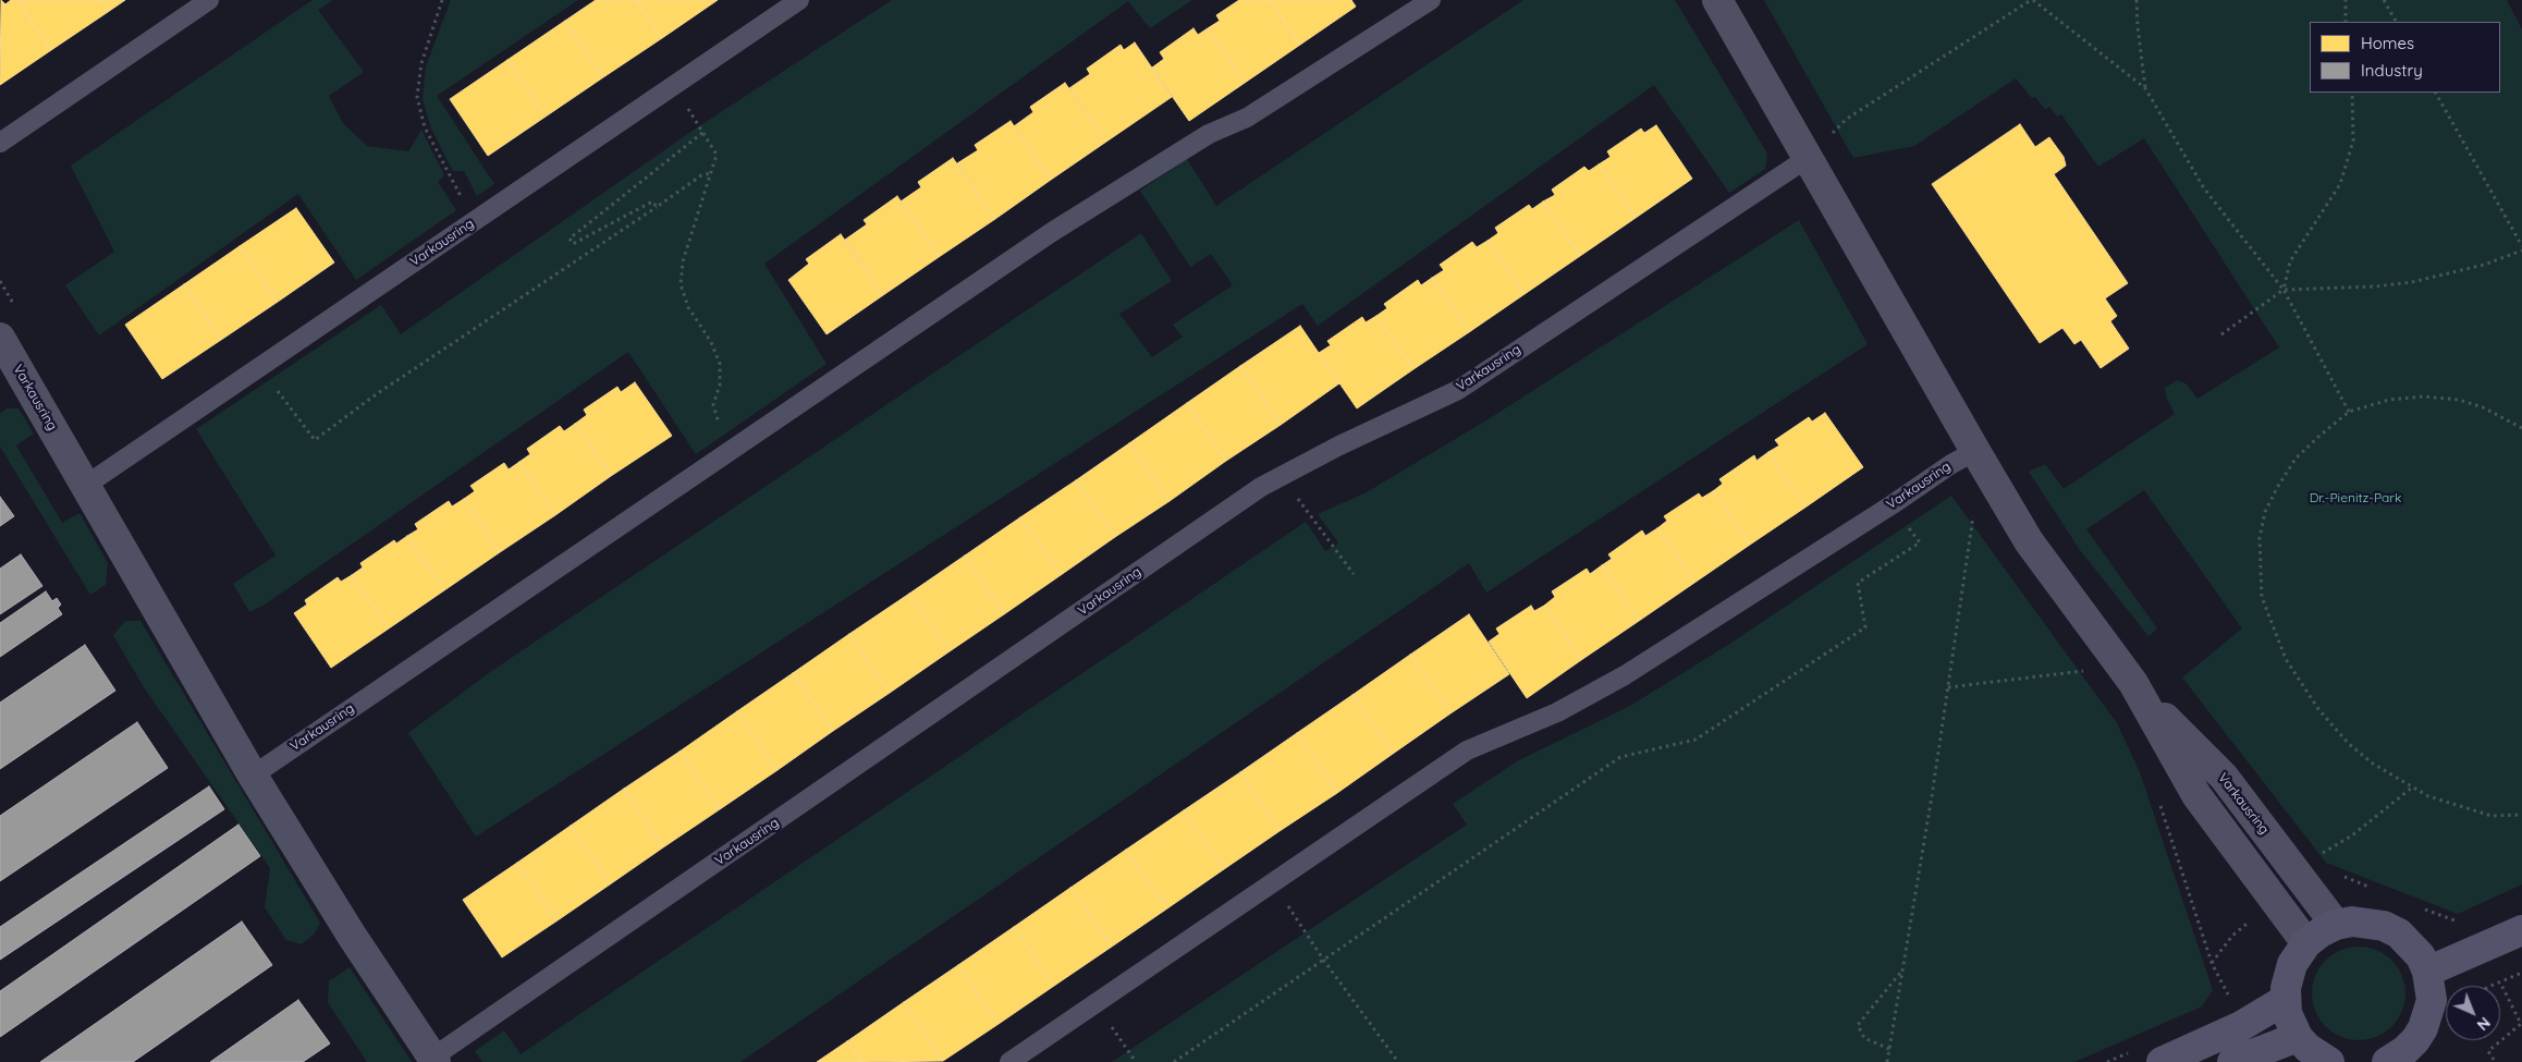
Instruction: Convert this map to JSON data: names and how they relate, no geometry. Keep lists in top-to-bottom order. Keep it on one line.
{"streets":{"street":["Varkausring"]},"parks":["Dr.-Pienitz-Park"],"legend":["Homes","Industry"],"north":"bottom right"}
